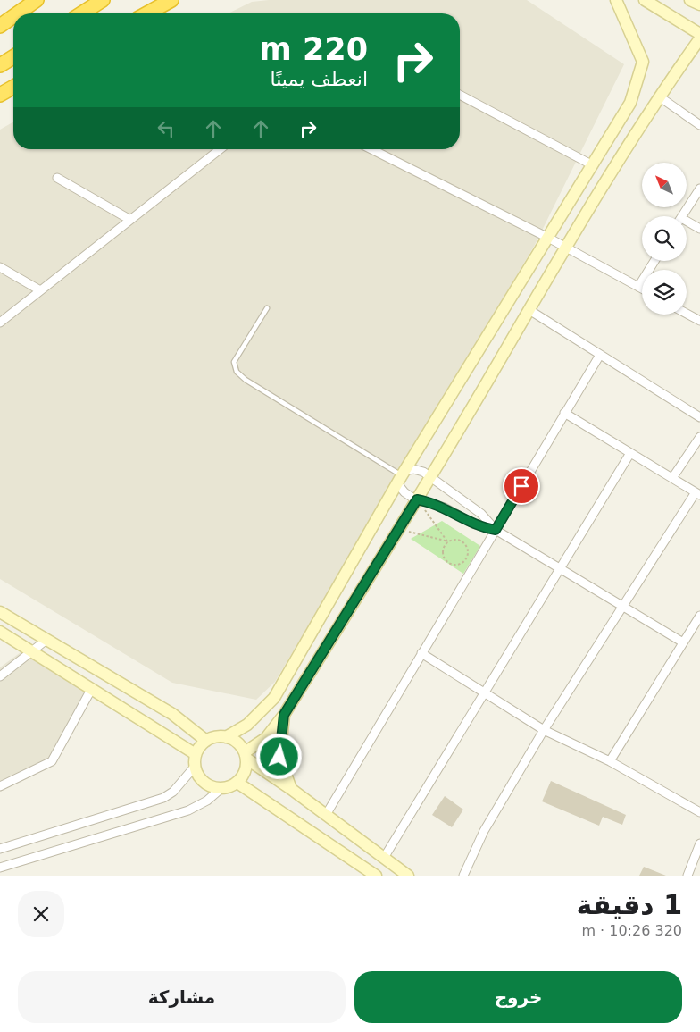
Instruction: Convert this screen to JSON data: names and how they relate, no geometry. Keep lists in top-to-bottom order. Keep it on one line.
{"north":"top left","page":{"turn":["220 m","انعطف يمينًا"],"heading":["1 دقيقة","320 m · 10:26"],"buttons":["خروج","مشاركة"]}}
